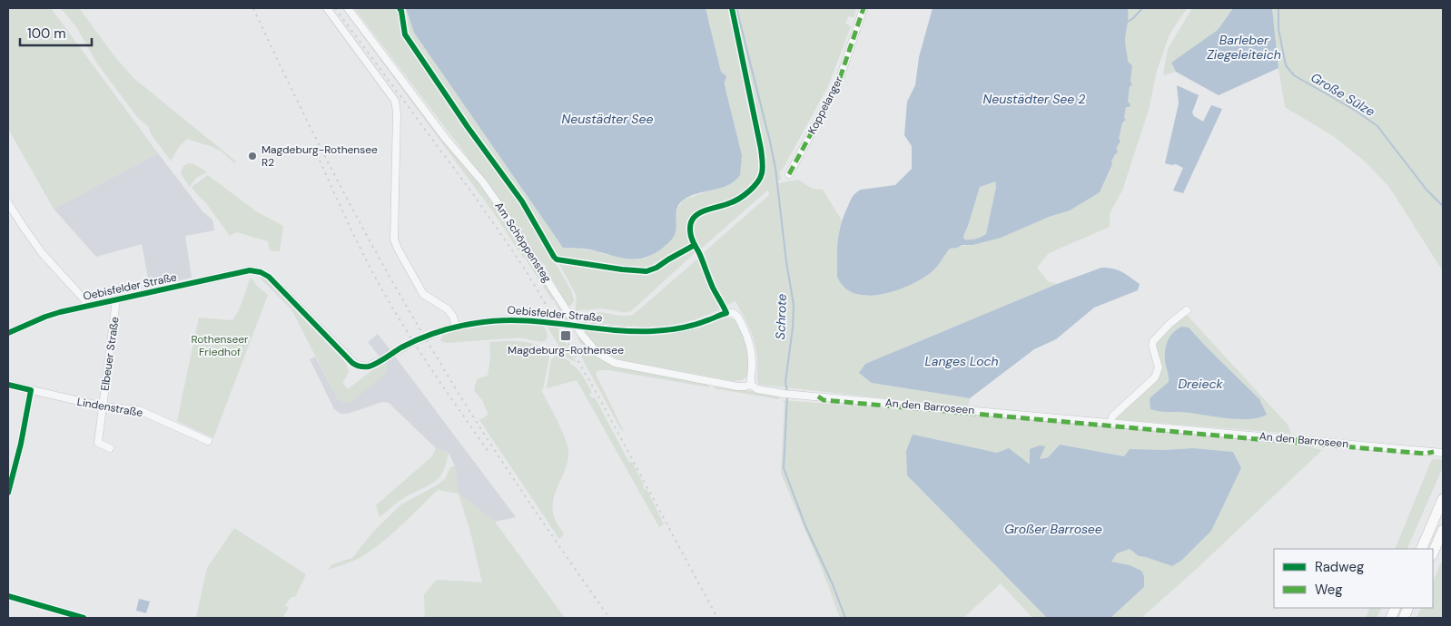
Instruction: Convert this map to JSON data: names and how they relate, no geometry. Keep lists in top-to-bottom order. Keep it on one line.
{"streets":{"street":["Koppelanger","Am Schöppensteg","Oebisfelder Straße","Elbeuer Straße","An den Barroseen","Lindenstraße"]},"crossings":[["Am Schöppensteg","Oebisfelder Straße"],["Am Schöppensteg","An den Barroseen"],["Oebisfelder Straße","Elbeuer Straße"],["Oebisfelder Straße","An den Barroseen"],["Elbeuer Straße","Lindenstraße"]],"water":["Barleber Ziegeleiteich","Große Sülze","Neustädter See 2","Neustädter See","Schrote","Langes Loch","Dreieck","Großer Barrosee"],"parks":["Rothenseer Friedhof"],"places":{"other":["Magdeburg-Rothensee R2"],"transit":["Magdeburg-Rothensee"]},"legend":["Radweg","Weg"],"scale_bar":"100 m"}
